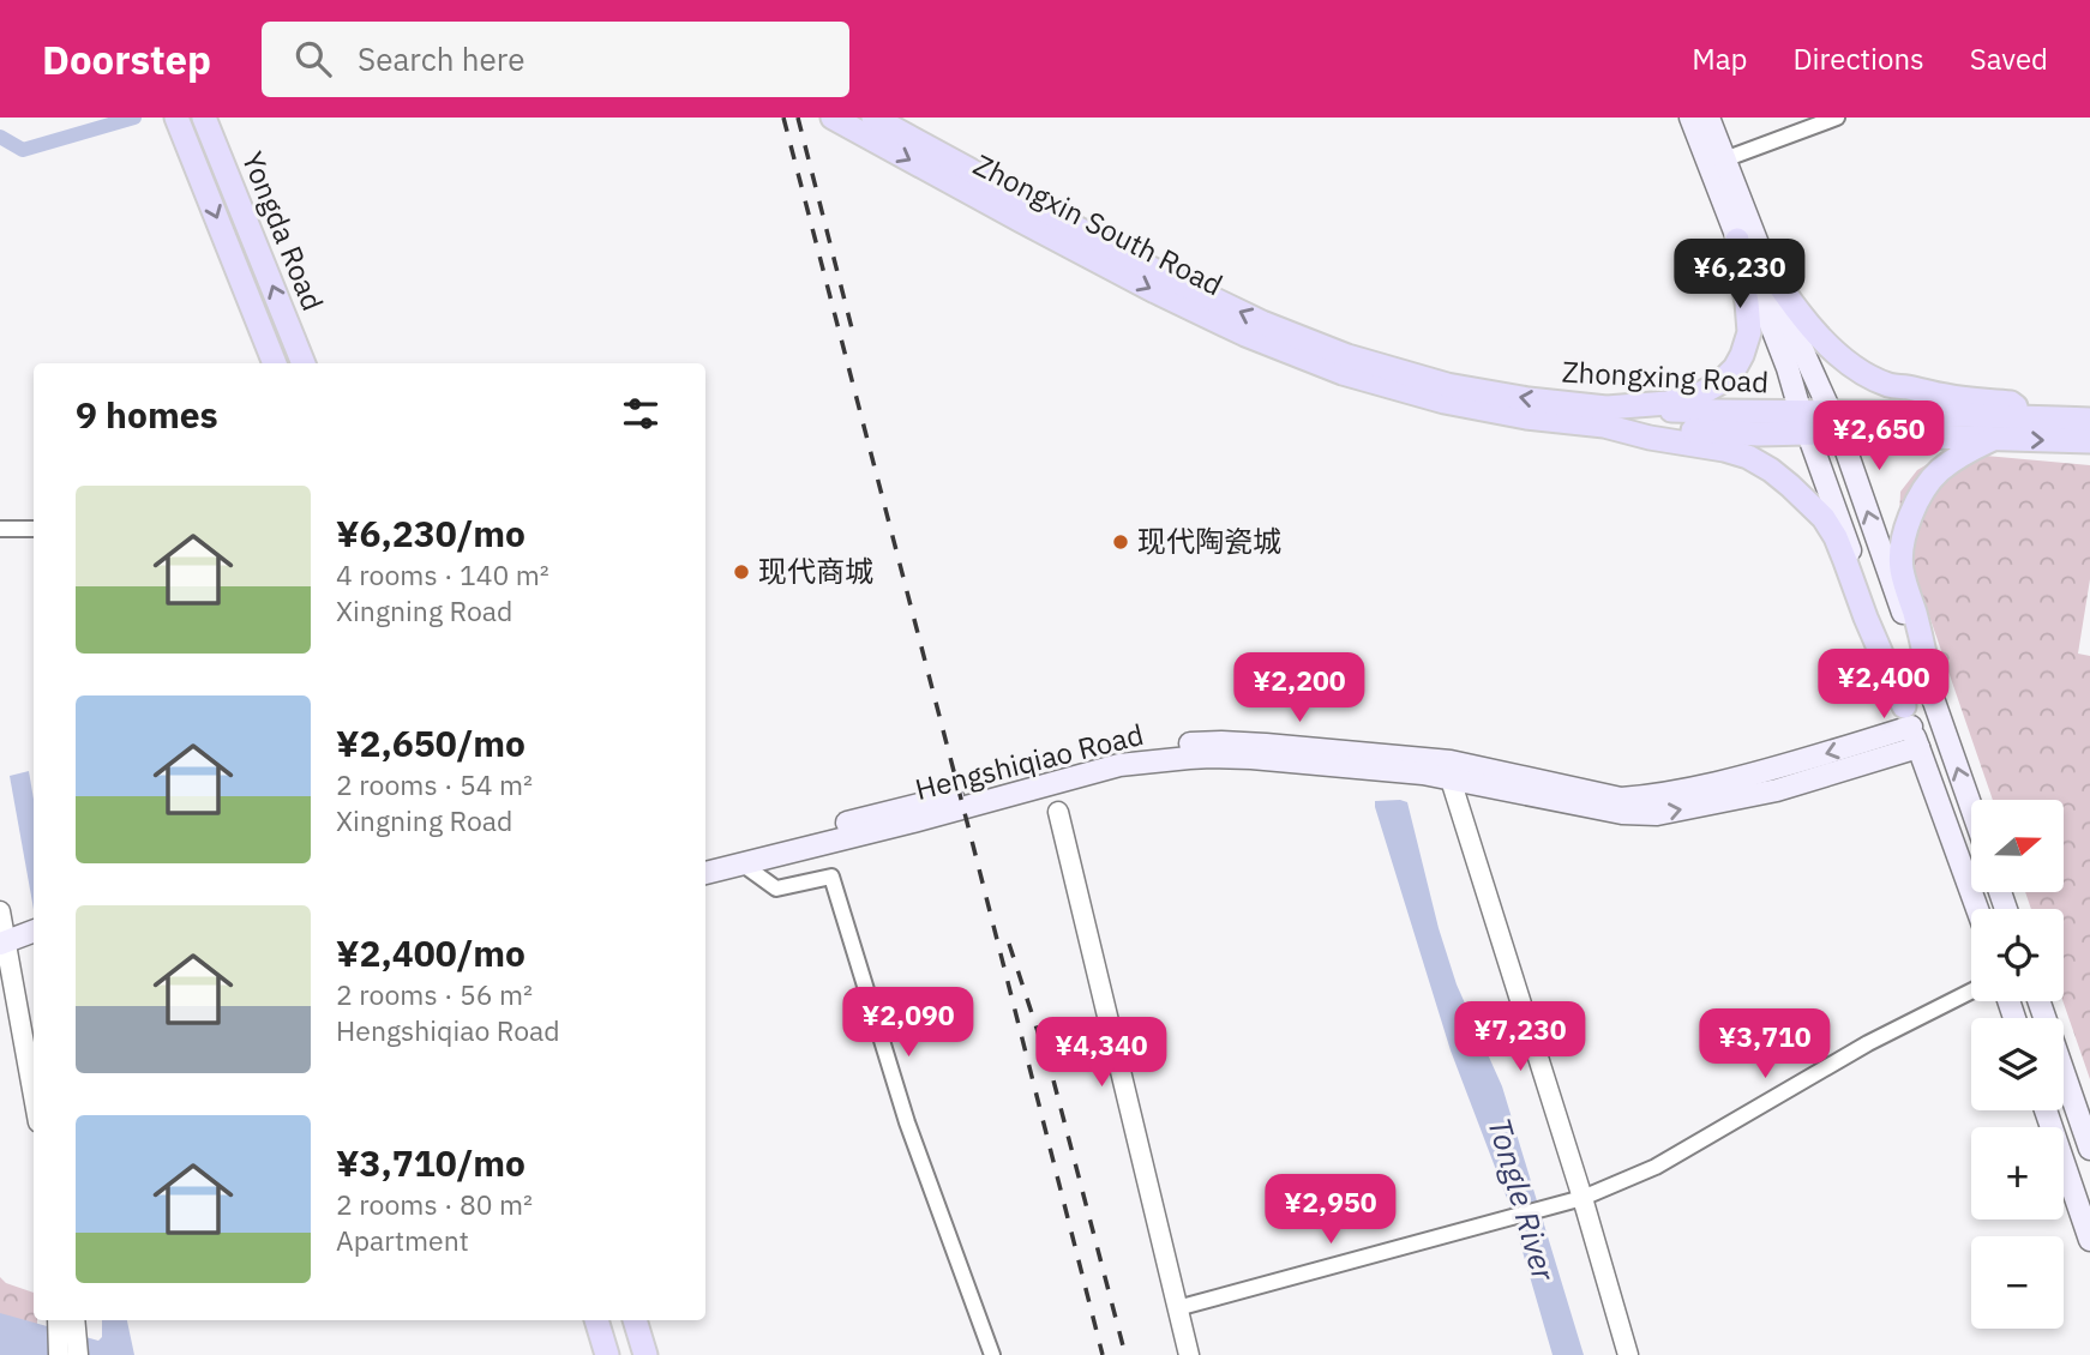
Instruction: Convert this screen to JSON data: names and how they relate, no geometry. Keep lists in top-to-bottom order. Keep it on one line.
{"streets":{"main road":["Zhongxin South Road","Yongda Road","Zhongxing Road","Hengshiqiao Road"]},"crossings":[["Zhongxin South Road","Zhongxing Road"]],"water":["Tongle River"],"places":["现代陶瓷城","现代商城"],"north":"right","page":{"header":"Doorstep","search":"Search here","nav":["Map","Directions","Saved"],"price":["¥6,230","¥2,650","¥2,400","¥2,200","¥2,090","¥7,230","¥3,710","¥4,340","¥2,950"],"heading":"9 homes","list":[{"name":"¥6,230/mo","note":"4 rooms · 140 m² · Xingning Road"},{"name":"¥2,650/mo","note":"2 rooms · 54 m² · Xingning Road"},{"name":"¥2,400/mo","note":"2 rooms · 56 m² · Hengshiqiao Road"},{"name":"¥3,710/mo","note":"2 rooms · 80 m² · Apartment"}],"map_buttons":["+","−"]}}
